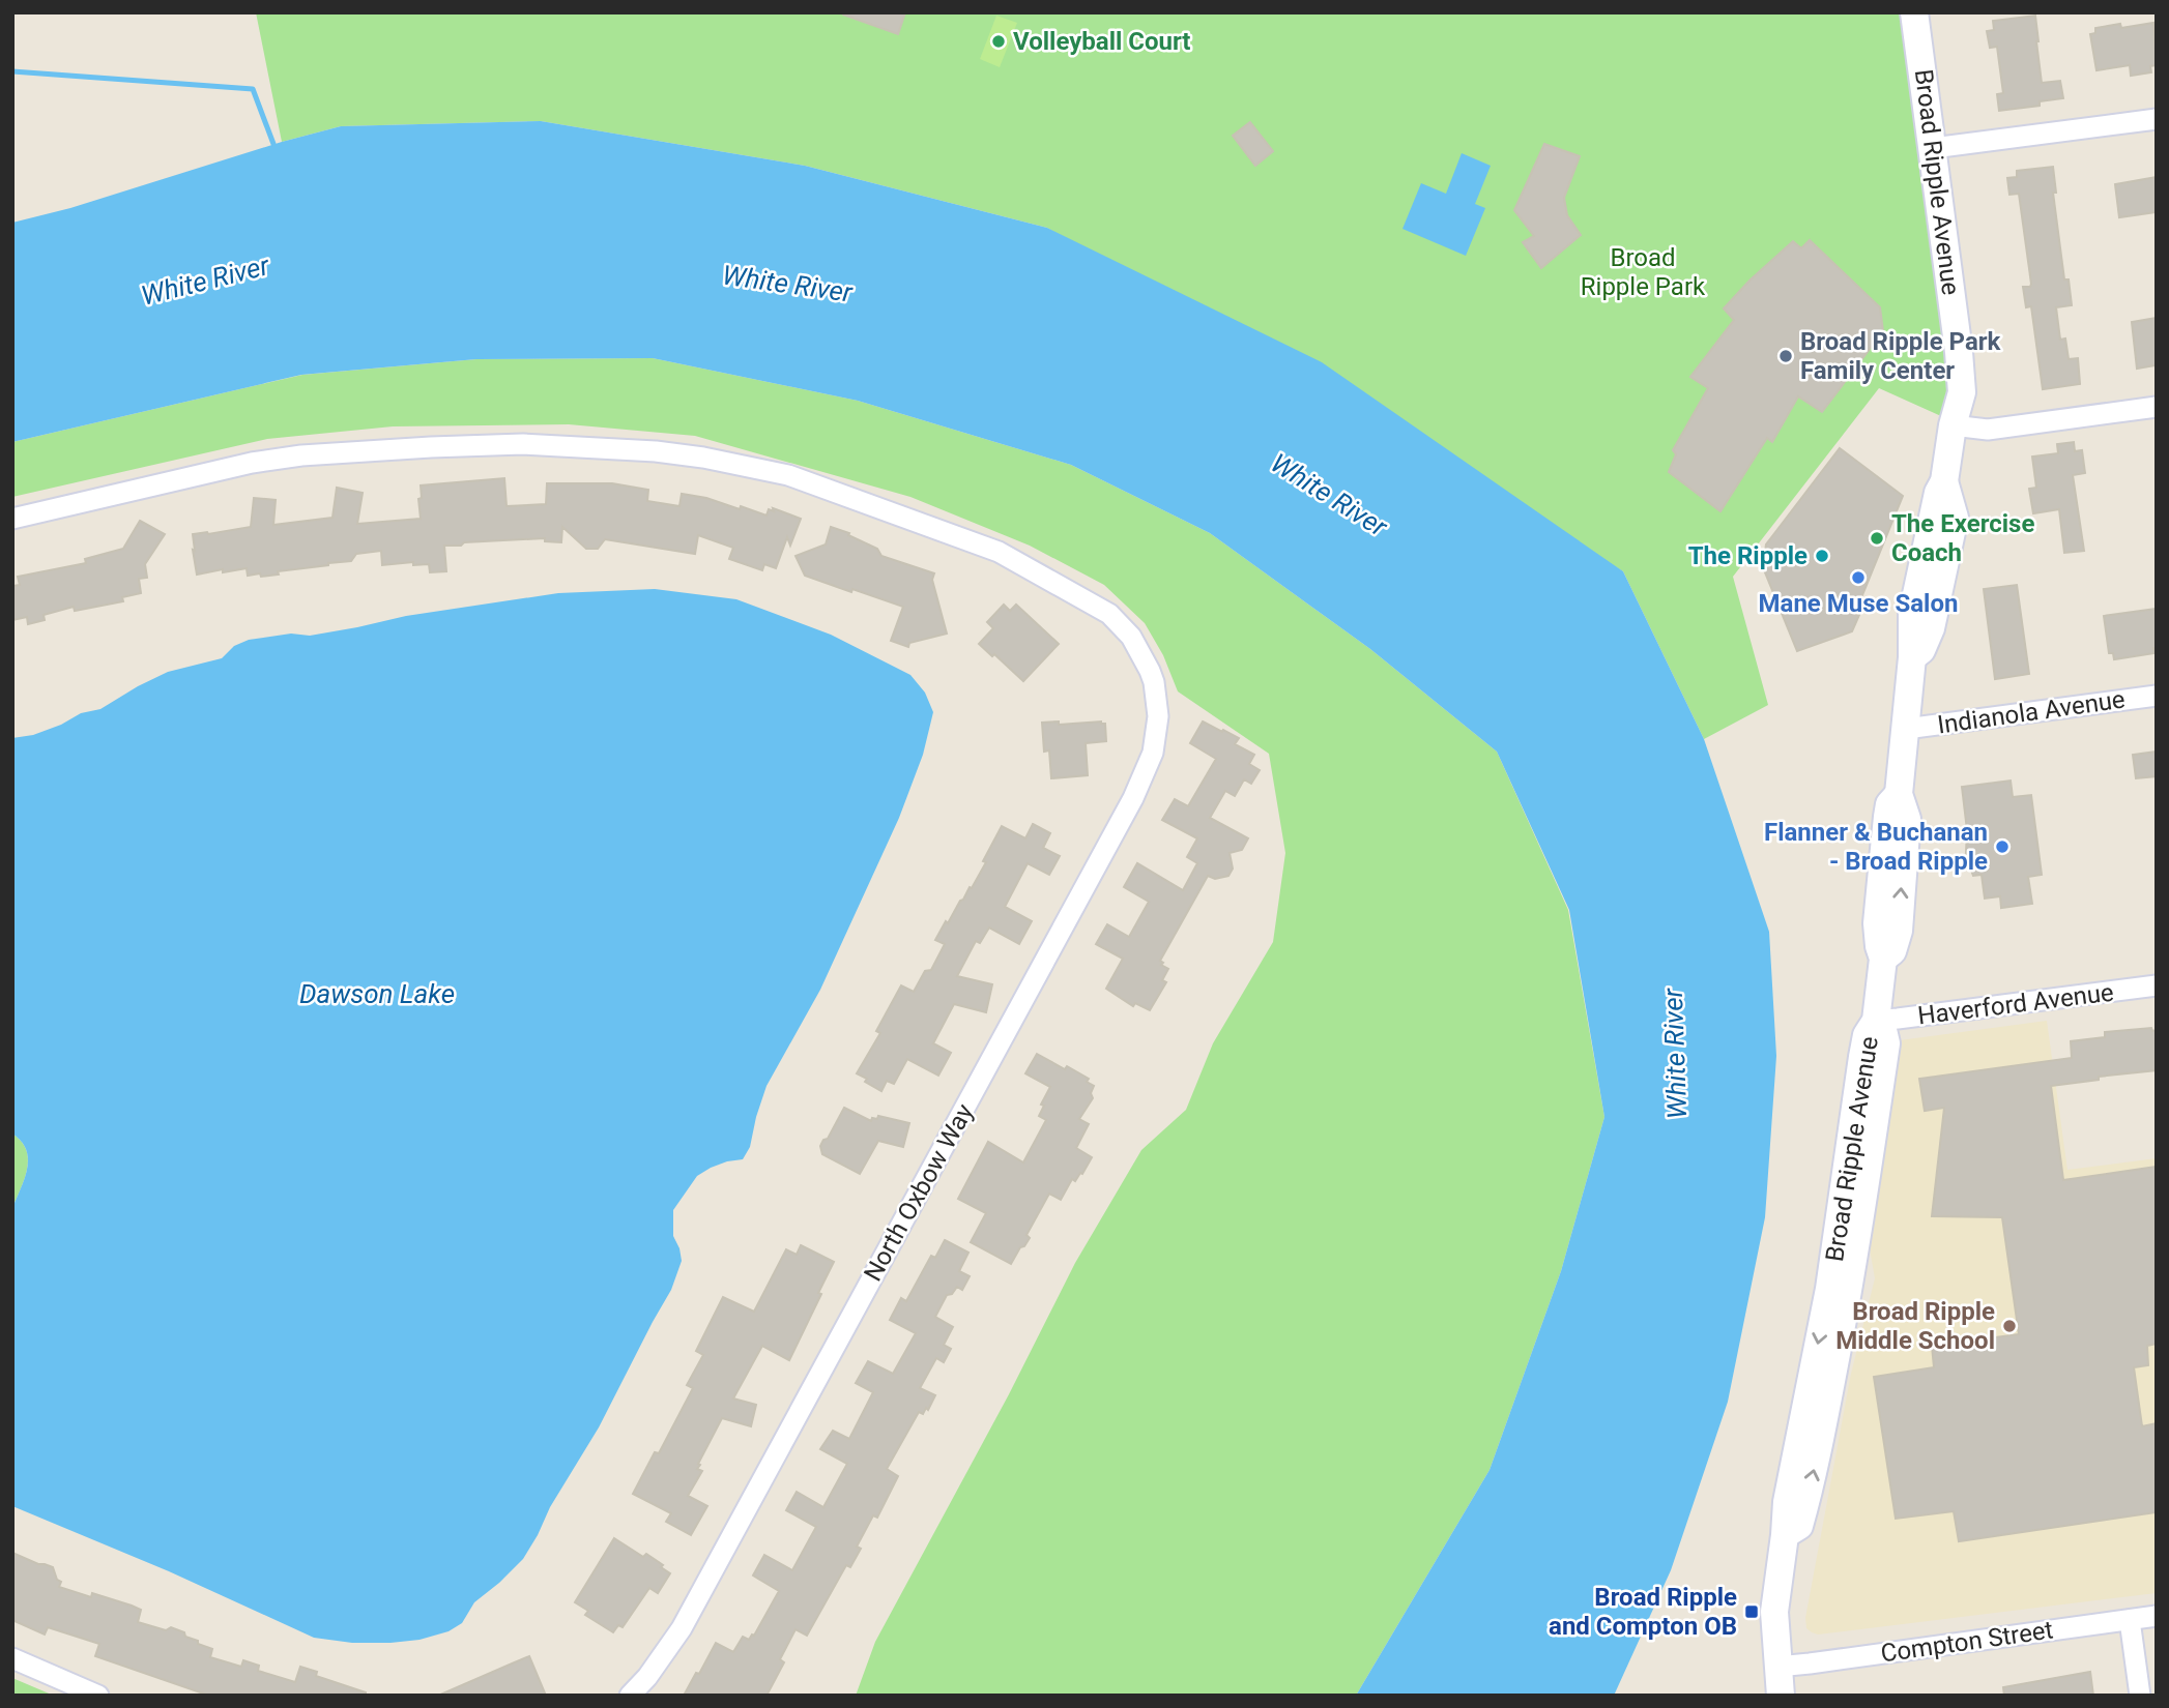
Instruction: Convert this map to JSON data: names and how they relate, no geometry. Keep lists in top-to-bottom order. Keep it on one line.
{"streets":{"street":["Broad Ripple Avenue","Indianola Avenue","Haverford Avenue","North Oxbow Way","Compton Street"]},"crossings":[["Broad Ripple Avenue","Indianola Avenue"],["Broad Ripple Avenue","Haverford Avenue"],["Broad Ripple Avenue","Compton Street"]],"water":["White River","Dawson Lake"],"parks":["Broad Ripple Park"],"places":{"other":["Volleyball Court","Broad Ripple Park Family Center","The Exercise Coach","The Ripple","Mane Muse Salon","Flanner & Buchanan - Broad Ripple","Broad Ripple Middle School"],"transit":["Broad Ripple and Compton OB"]}}
